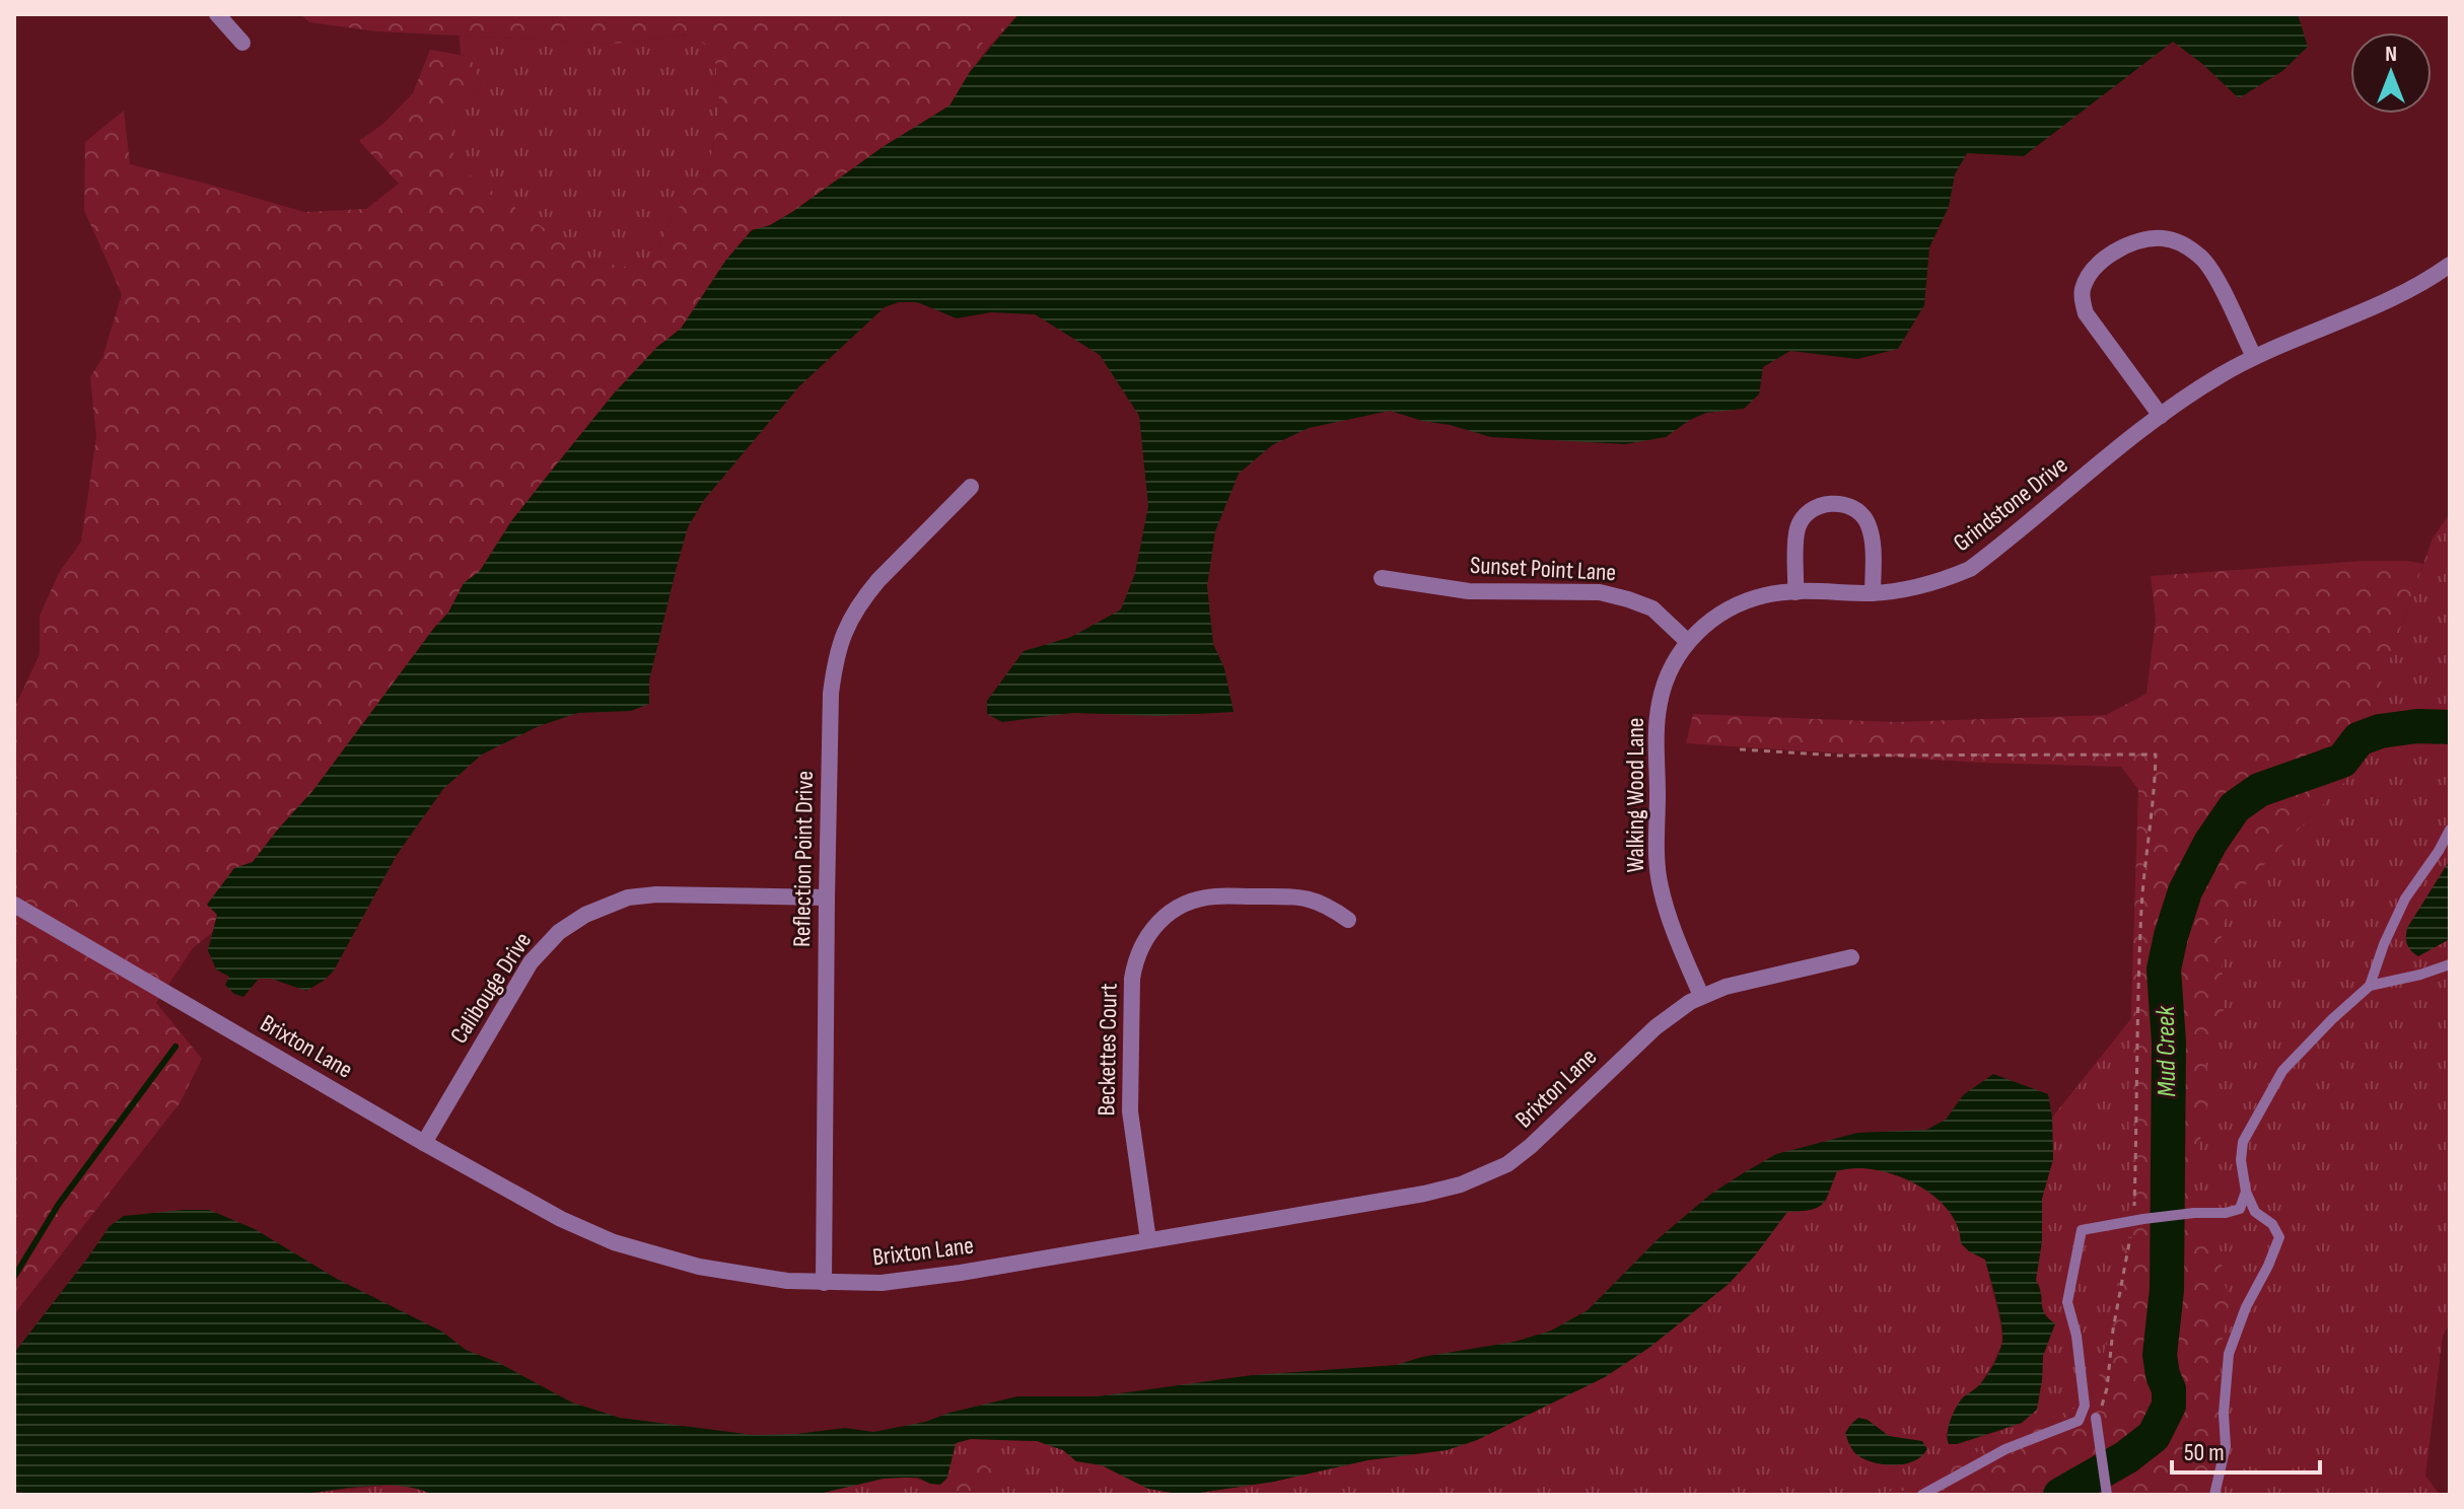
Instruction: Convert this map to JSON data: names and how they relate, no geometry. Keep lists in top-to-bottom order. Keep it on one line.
{"streets":{"street":["Grindstone Drive","Sunset Point Lane","Walking Wood Lane","Reflection Point Drive","Calibouge Drive","Brixton Lane","Beckettes Court"]},"crossings":[["Grindstone Drive","Sunset Point Lane"],["Grindstone Drive","Walking Wood Lane"],["Sunset Point Lane","Walking Wood Lane"],["Walking Wood Lane","Brixton Lane"],["Reflection Point Drive","Calibouge Drive"],["Reflection Point Drive","Brixton Lane"],["Calibouge Drive","Brixton Lane"],["Brixton Lane","Beckettes Court"]],"water":["Mud Creek"],"scale_bar":"50 m","north":"top"}
